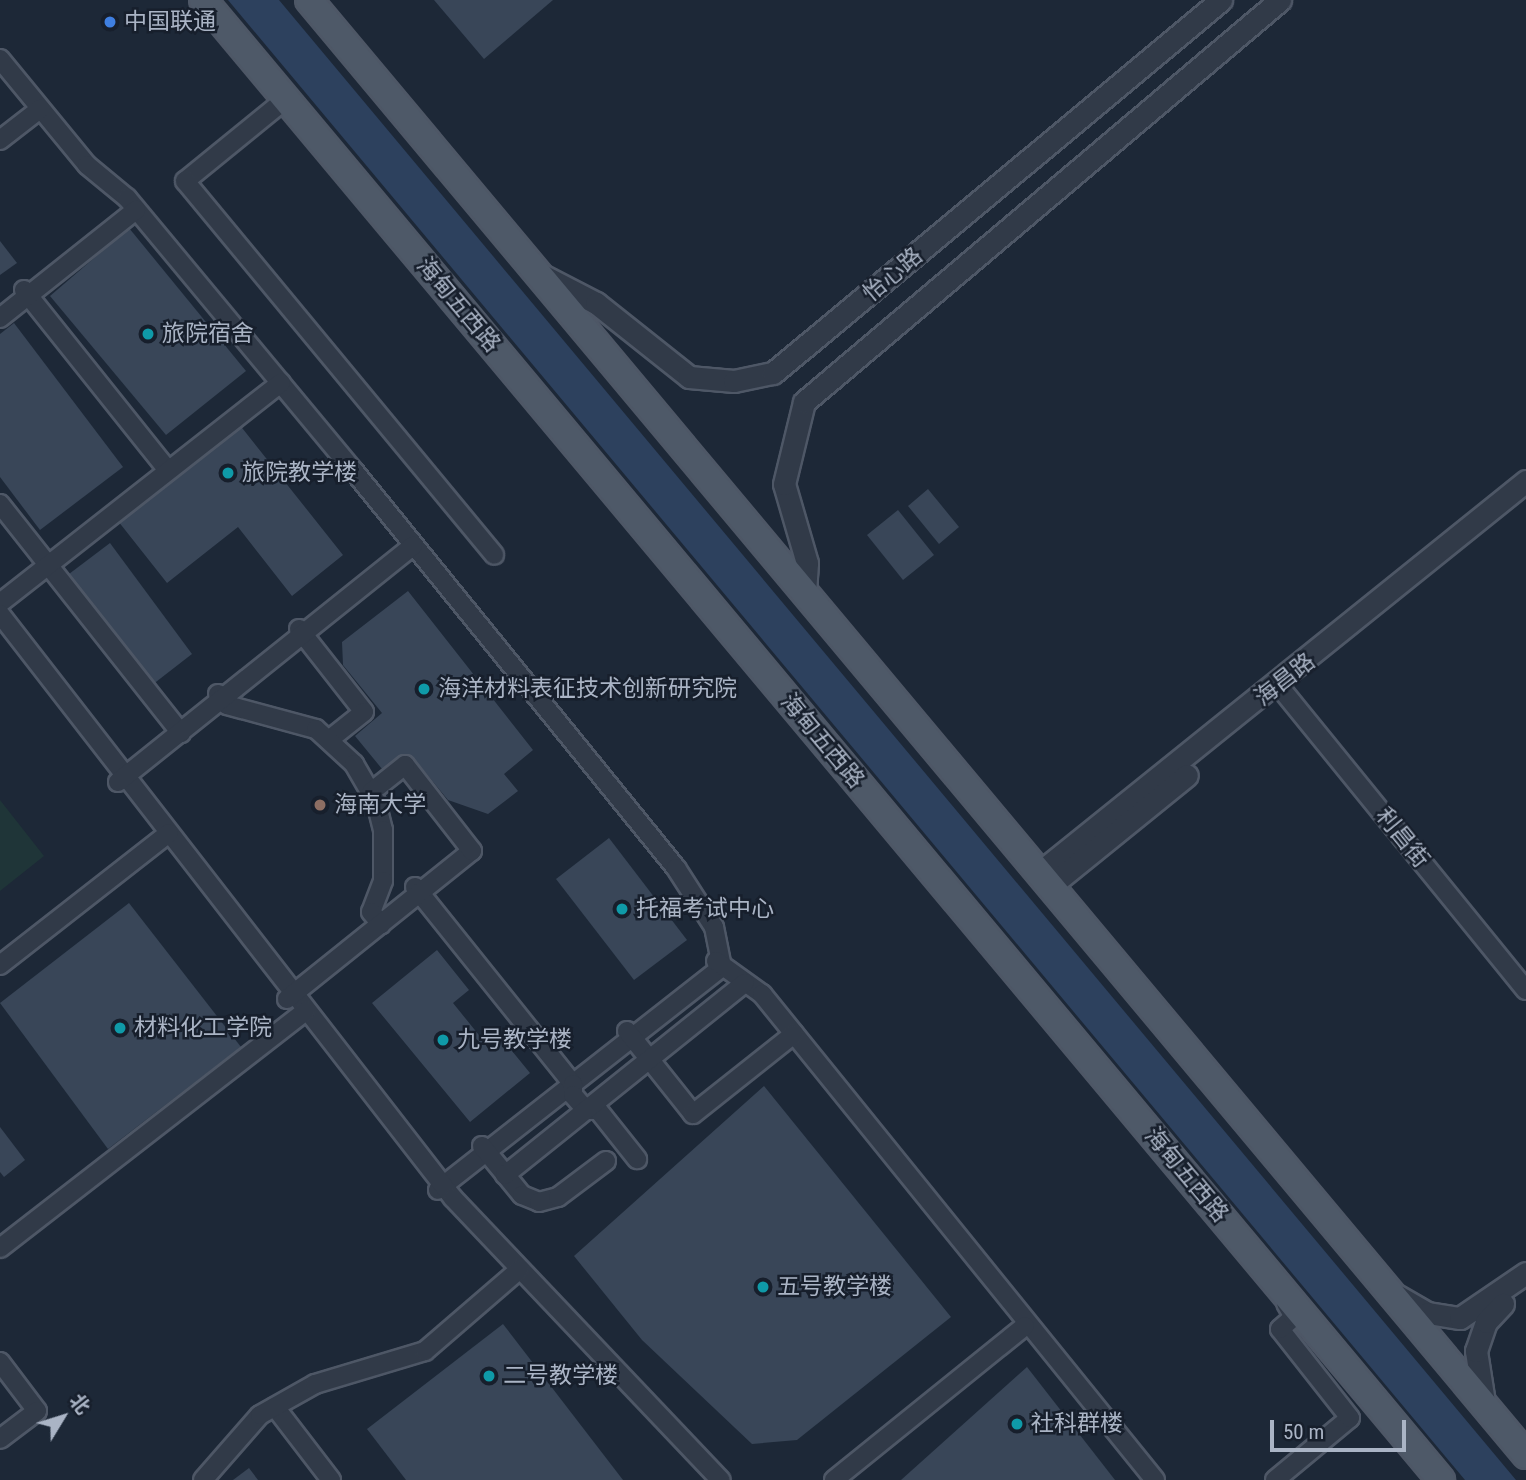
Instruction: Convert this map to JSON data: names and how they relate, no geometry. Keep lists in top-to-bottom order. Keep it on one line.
{"streets":{"main road":["海甸五西路"],"street":["怡心路","海昌路","利昌街"]},"crossings":[["海昌路","利昌街"]],"places":["中国联通","旅院宿舍","旅院教学楼","海洋材料表征技术创新研究院","海南大学","托福考试中心","材料化工学院","九号教学楼","五号教学楼","二号教学楼","社科群楼"],"scale_bar":"50 m","north":"top right"}
